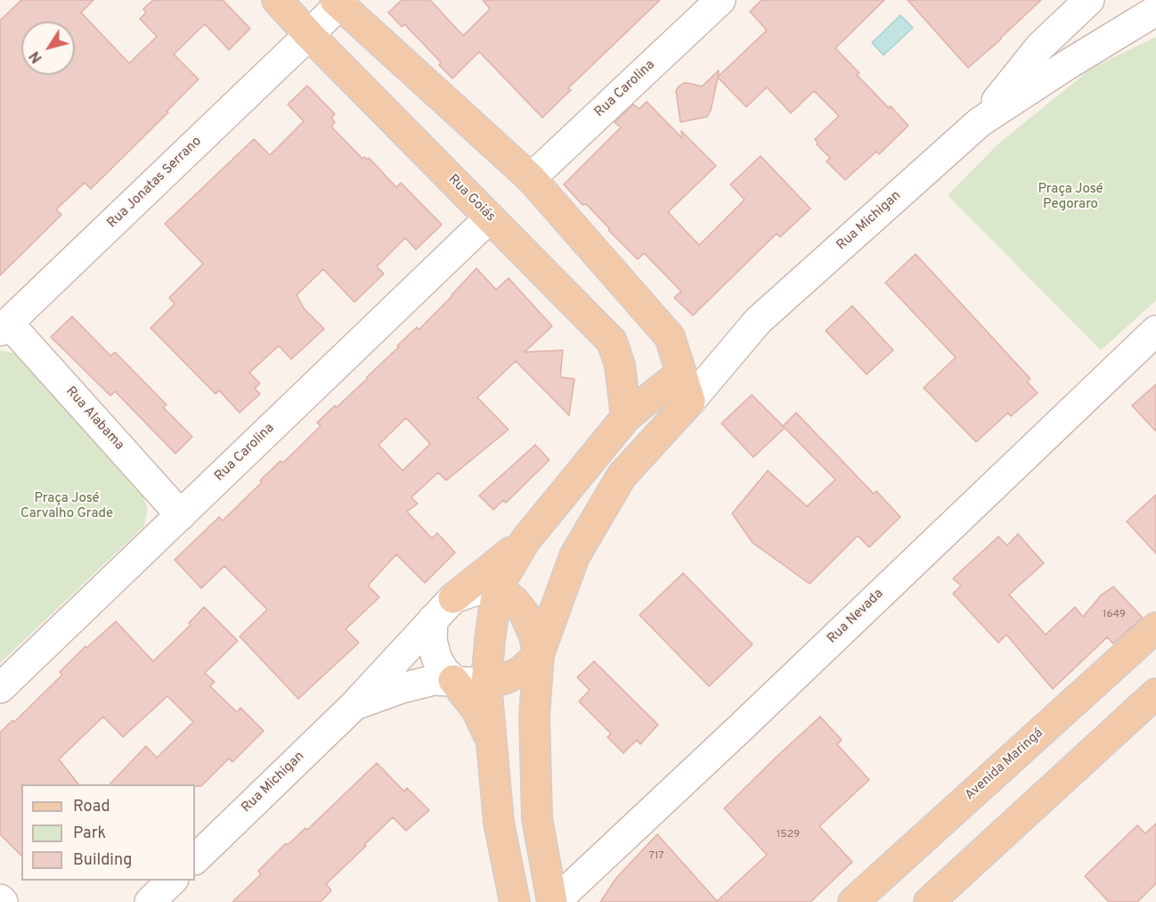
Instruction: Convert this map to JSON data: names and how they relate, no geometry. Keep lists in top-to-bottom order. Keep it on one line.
{"streets":{"main road":["Rua Goiás","Avenida Maringá"],"street":["Rua Carolina","Rua Jonatas Serrano","Rua Michigan","Rua Alabama","Rua Nevada"]},"crossings":[["Rua Carolina","Rua Goiás"],["Rua Carolina","Rua Alabama"],["Rua Jonatas Serrano","Rua Goiás"],["Rua Jonatas Serrano","Rua Alabama"]],"parks":["Praça José Pegoraro","Praça José Carvalho Grade"],"house_numbers":["1649","1529","717"],"legend":["Road","Park","Building"],"north":"bottom left"}
